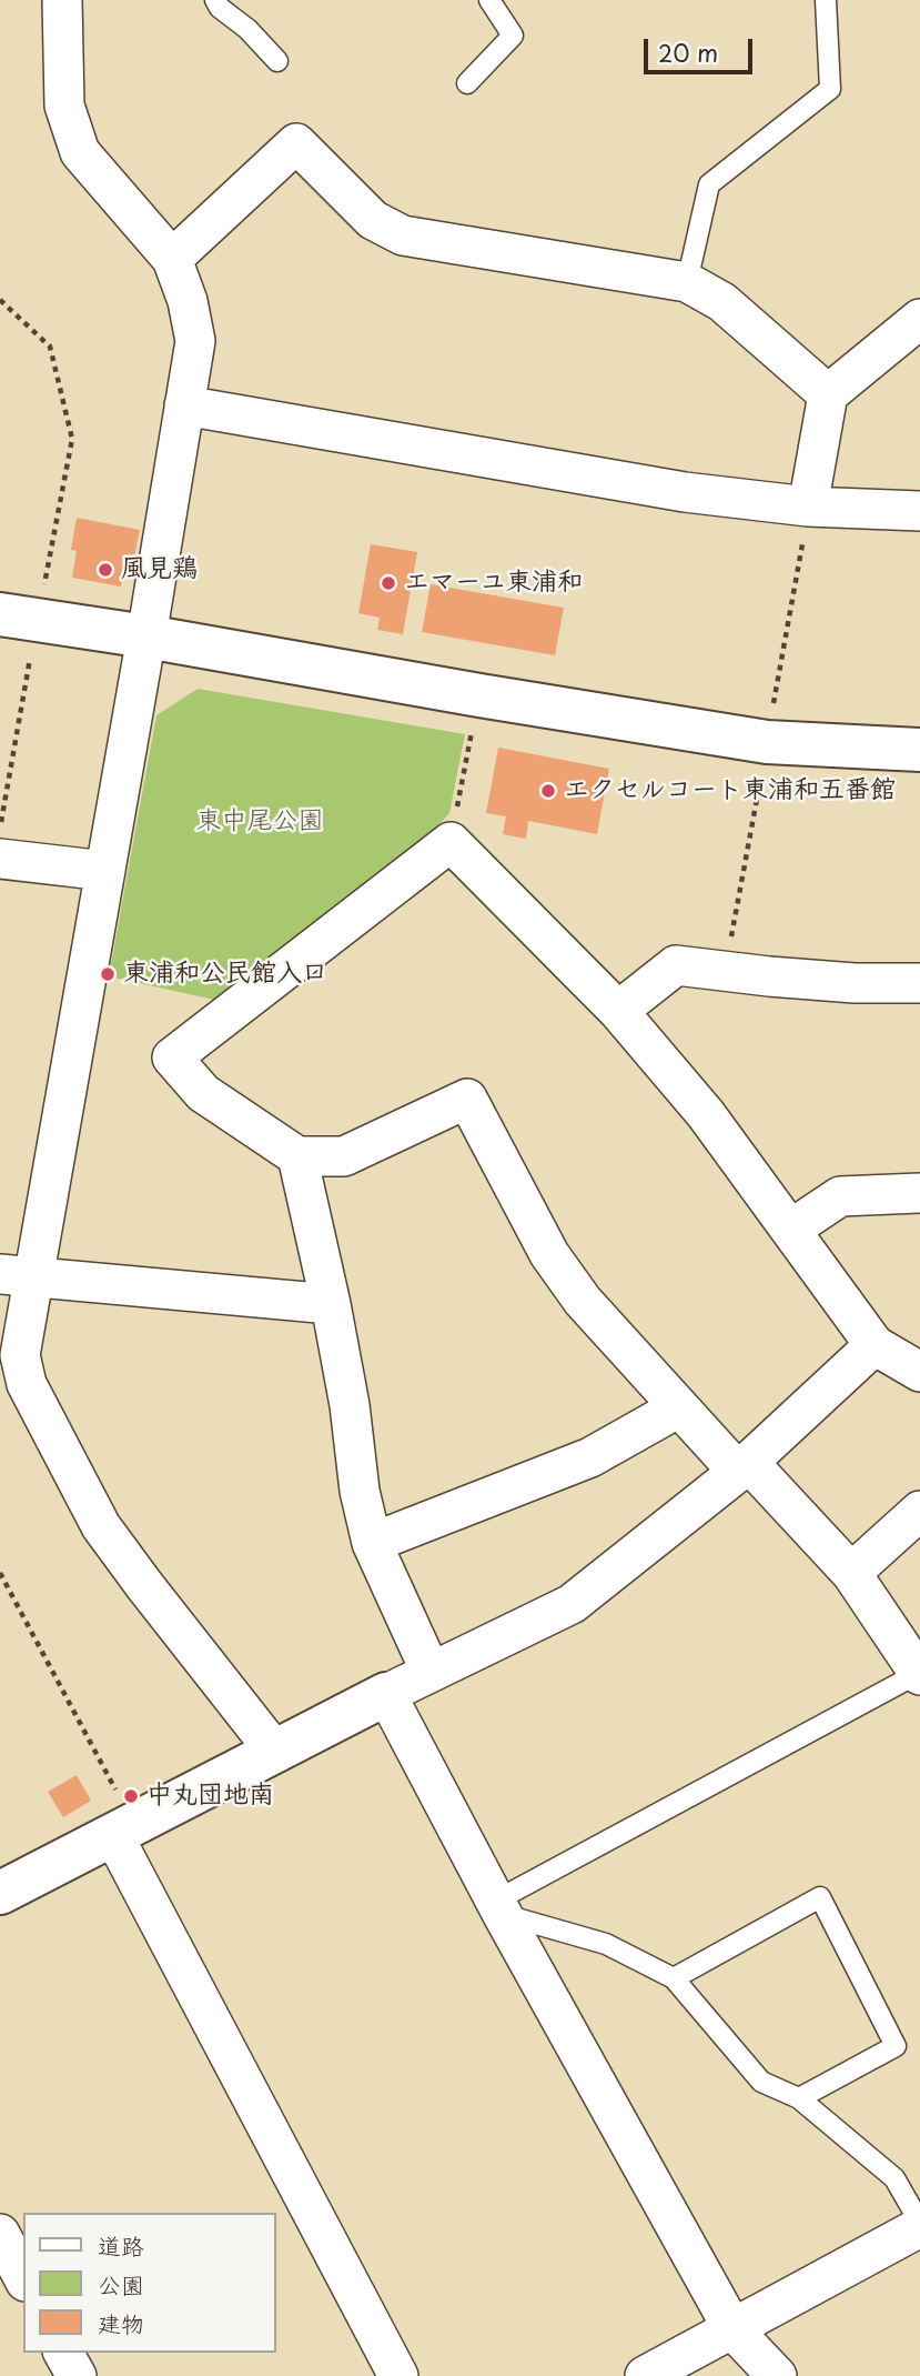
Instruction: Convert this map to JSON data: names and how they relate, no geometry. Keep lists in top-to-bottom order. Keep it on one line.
{"parks":["東中尾公園"],"places":["風見鶏","エマーユ東浦和","エクセルコート東浦和五番館","東浦和公民館入口","中丸団地南"],"legend":["道路","公園","建物"],"scale_bar":"20 m"}
